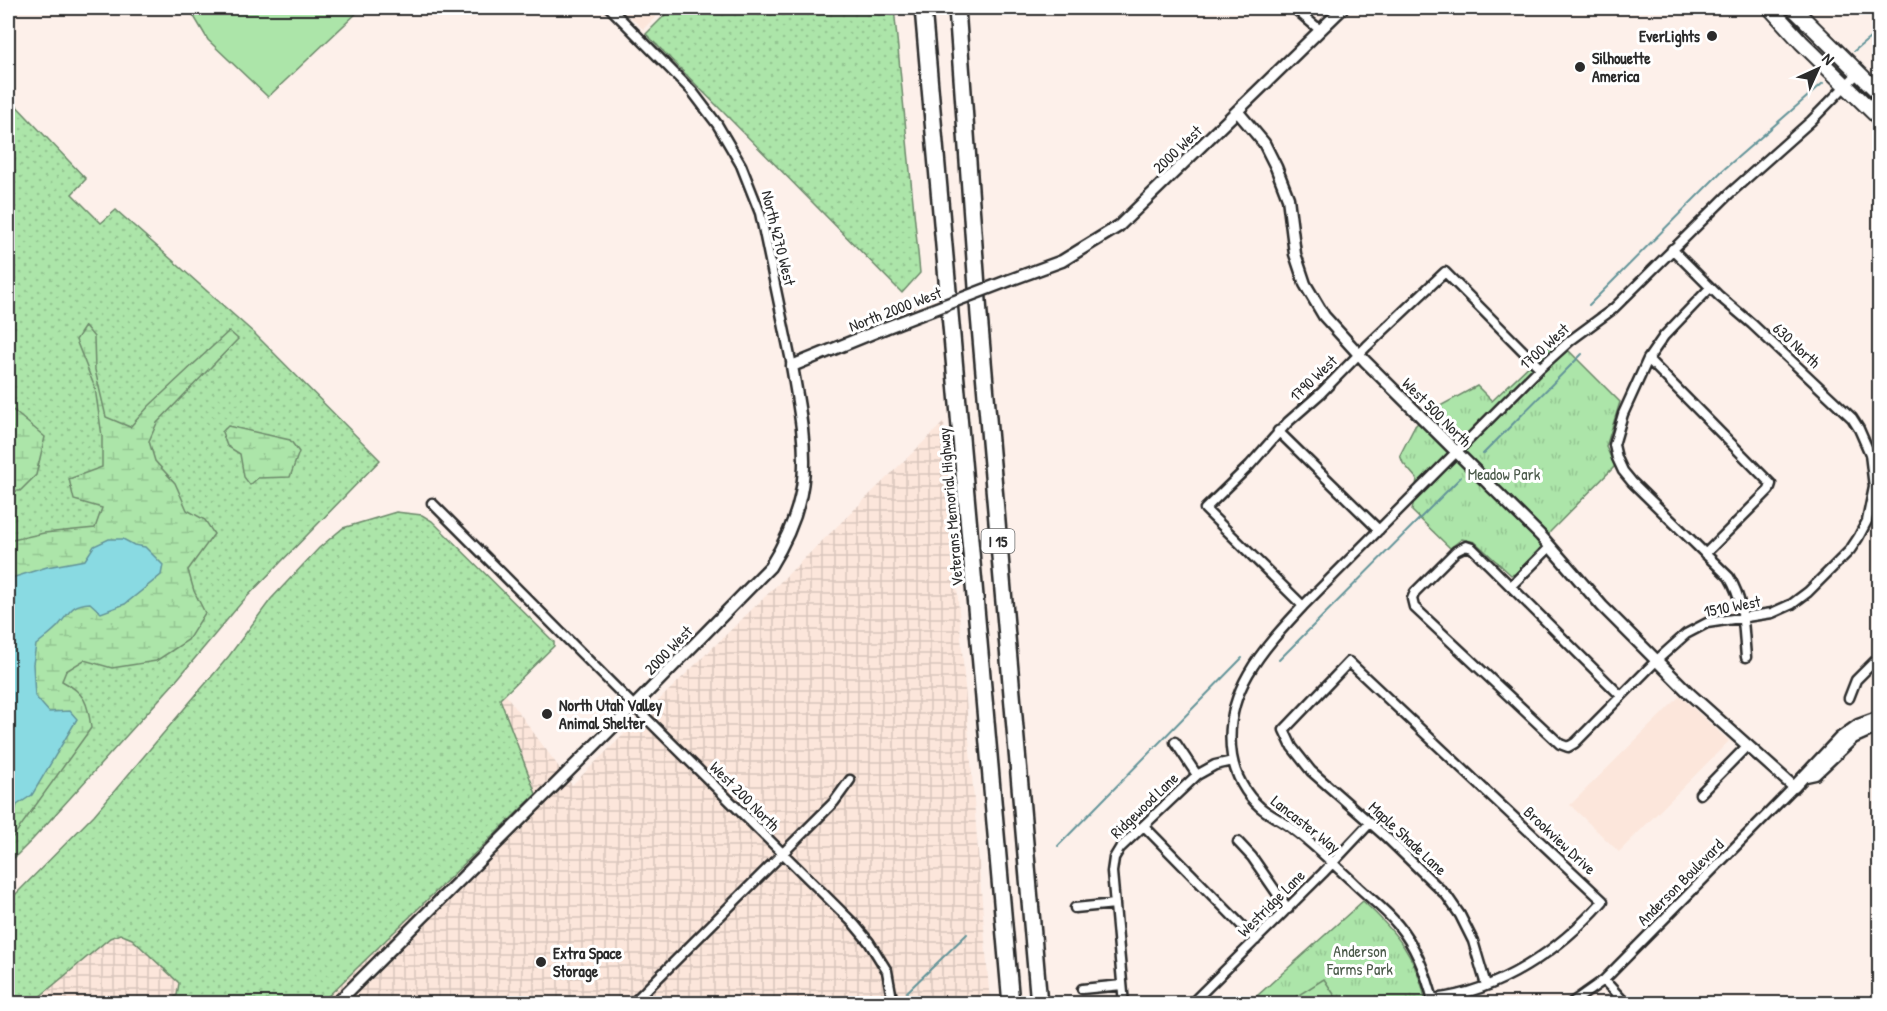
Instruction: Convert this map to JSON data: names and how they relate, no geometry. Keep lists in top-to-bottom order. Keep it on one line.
{"streets":{"highway":["Veterans Memorial Highway","I 15"],"street":["2000 West","North 4270 West","North 2000 West","630 North","1700 West","1790 West","West 500 North","1510 West","West 200 North","Ridgewood Lane","Lancaster Way","Maple Shade Lane","Brookview Drive","Anderson Boulevard","Westridge Lane"]},"crossings":[["2000 West","North 4270 West"],["2000 West","North 2000 West"],["2000 West","West 500 North"],["2000 West","West 200 North"],["North 4270 West","North 2000 West"],["630 North","1700 West"],["630 North","1510 West"],["1700 West","1790 West"],["1700 West","West 500 North"],["1700 West","Lancaster Way"],["1790 West","West 500 North"],["West 500 North","1510 West"],["West 500 North","Anderson Boulevard"],["Ridgewood Lane","Lancaster Way"],["Lancaster Way","Brookview Drive"],["Lancaster Way","Westridge Lane"],["Maple Shade Lane","Brookview Drive"],["Maple Shade Lane","Westridge Lane"]],"parks":["Meadow Park","Anderson Farms Park"],"places":["EverLights","Silhouette America","North Utah Valley Animal Shelter","Extra Space Storage"],"north":"top right"}
